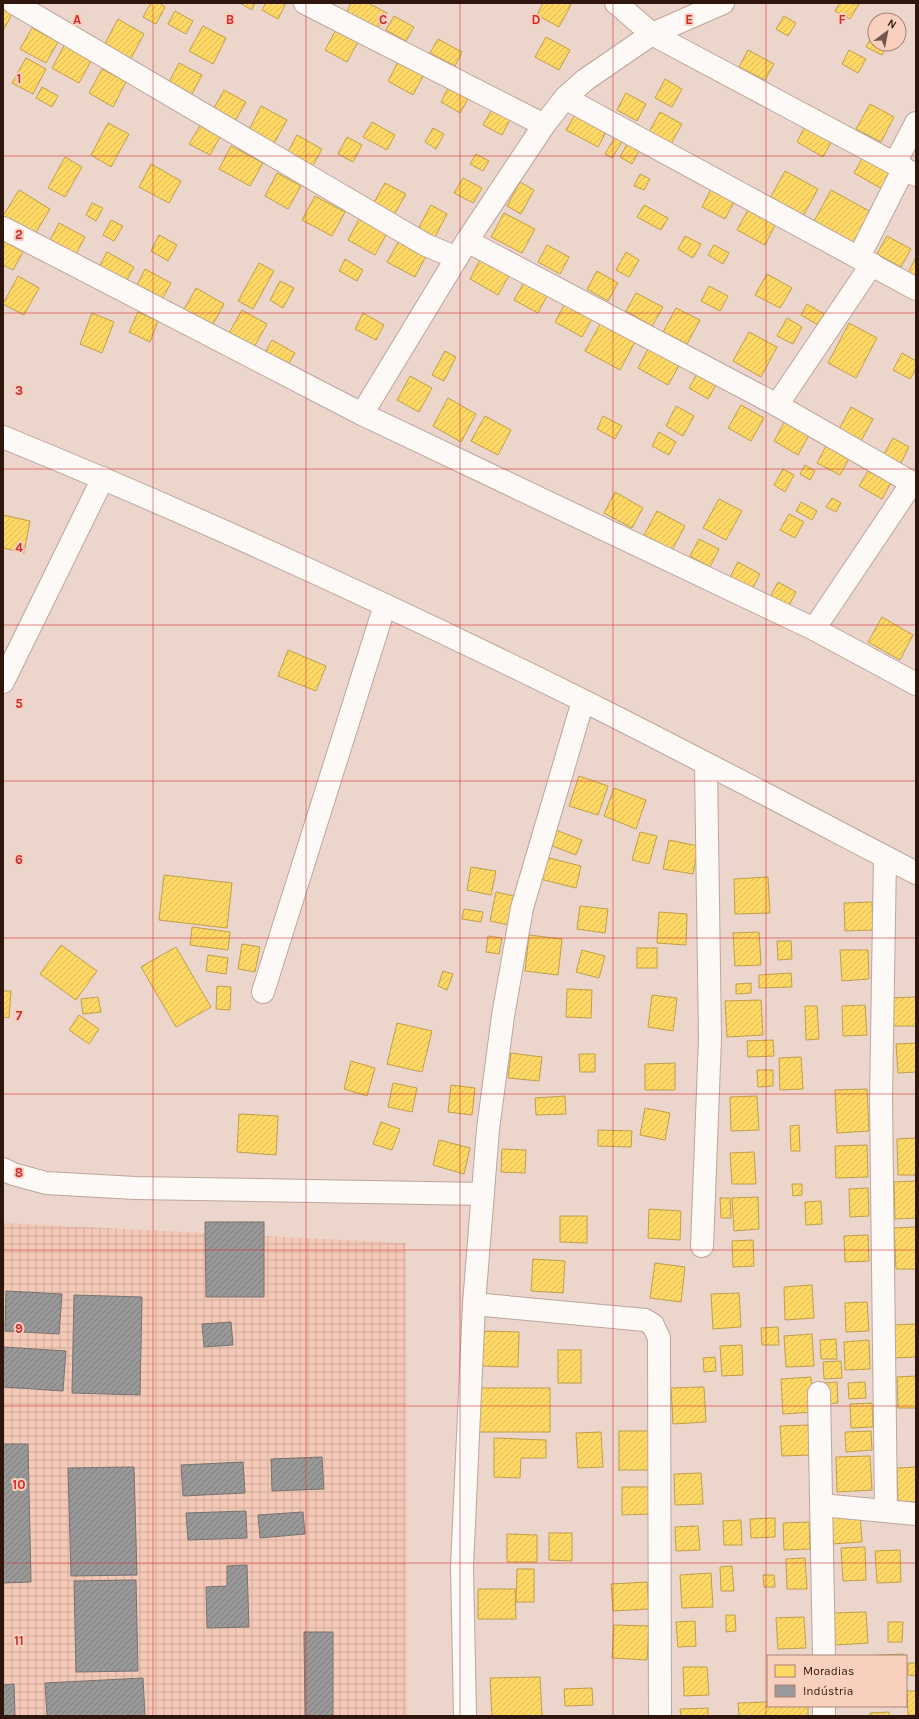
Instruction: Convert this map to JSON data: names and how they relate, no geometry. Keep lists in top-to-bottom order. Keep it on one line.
{"legend":["Moradias","Indústria"],"north":"top right","grid":{"columns":["A","B","C","D","E","F"],"rows":["1","2","3","4","5","6","7","8","9","10","11"]}}
